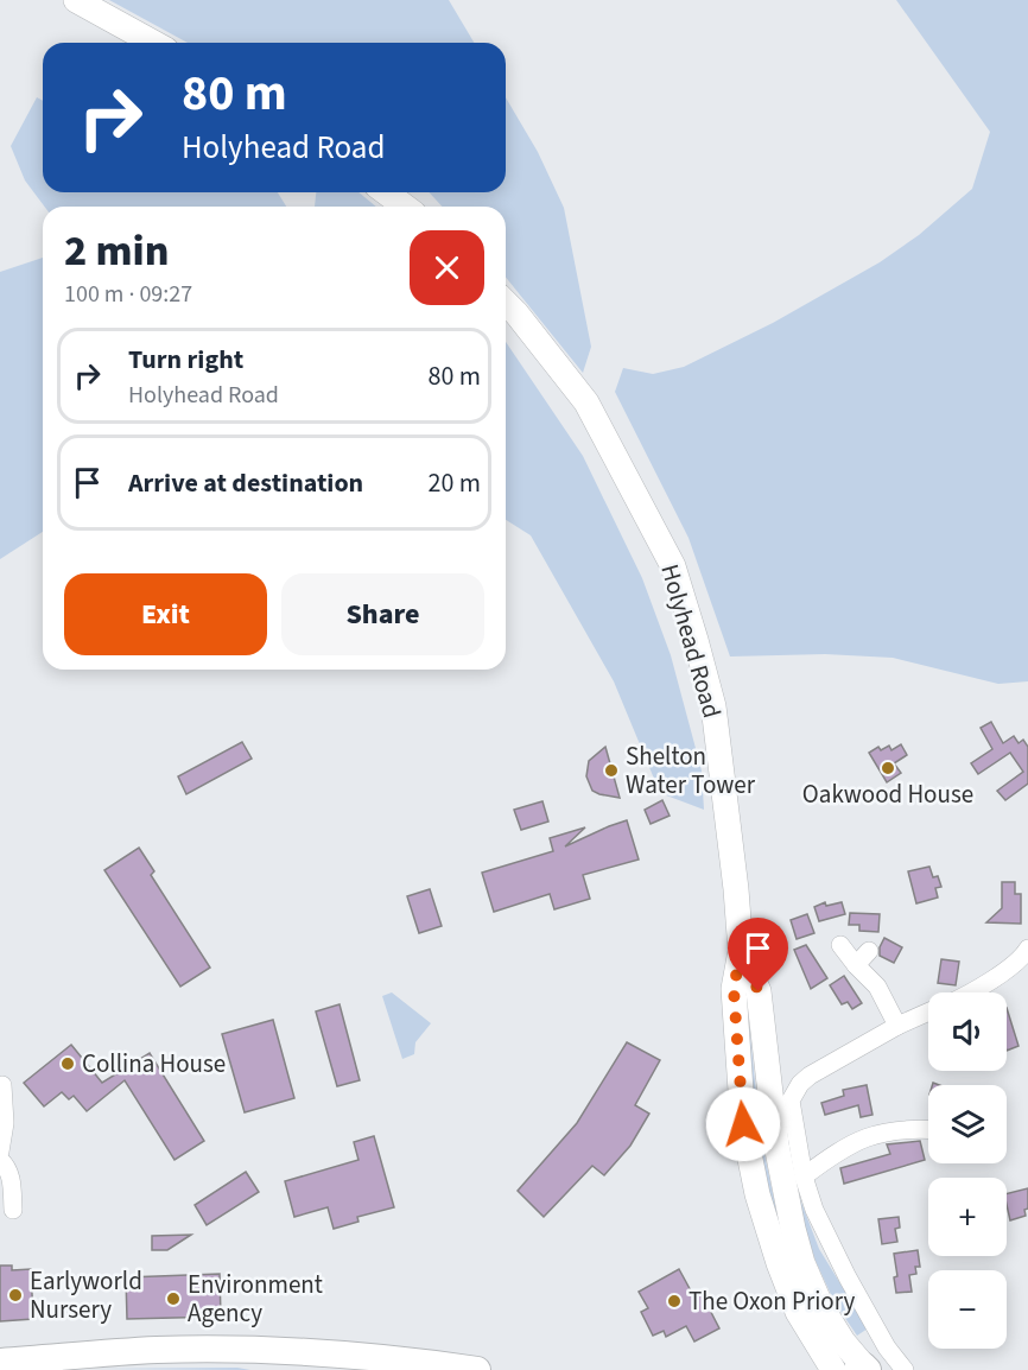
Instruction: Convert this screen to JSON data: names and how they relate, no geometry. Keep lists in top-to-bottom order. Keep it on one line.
{"streets":{"main road":["Holyhead Road"]},"places":["Oakwood House","Shelton Water Tower","Collina House","Earlyworld Nursery","Environment Agency","The Oxon Priory"],"page":{"turn":["80 m","Holyhead Road"],"heading":["2 min","100 m · 09:27"],"list":[{"name":"Turn right","note":"Holyhead Road","value":"80 m"},{"name":"Arrive at destination","value":"20 m"}],"buttons":["Exit","Share"],"map_buttons":["+","−"]}}
